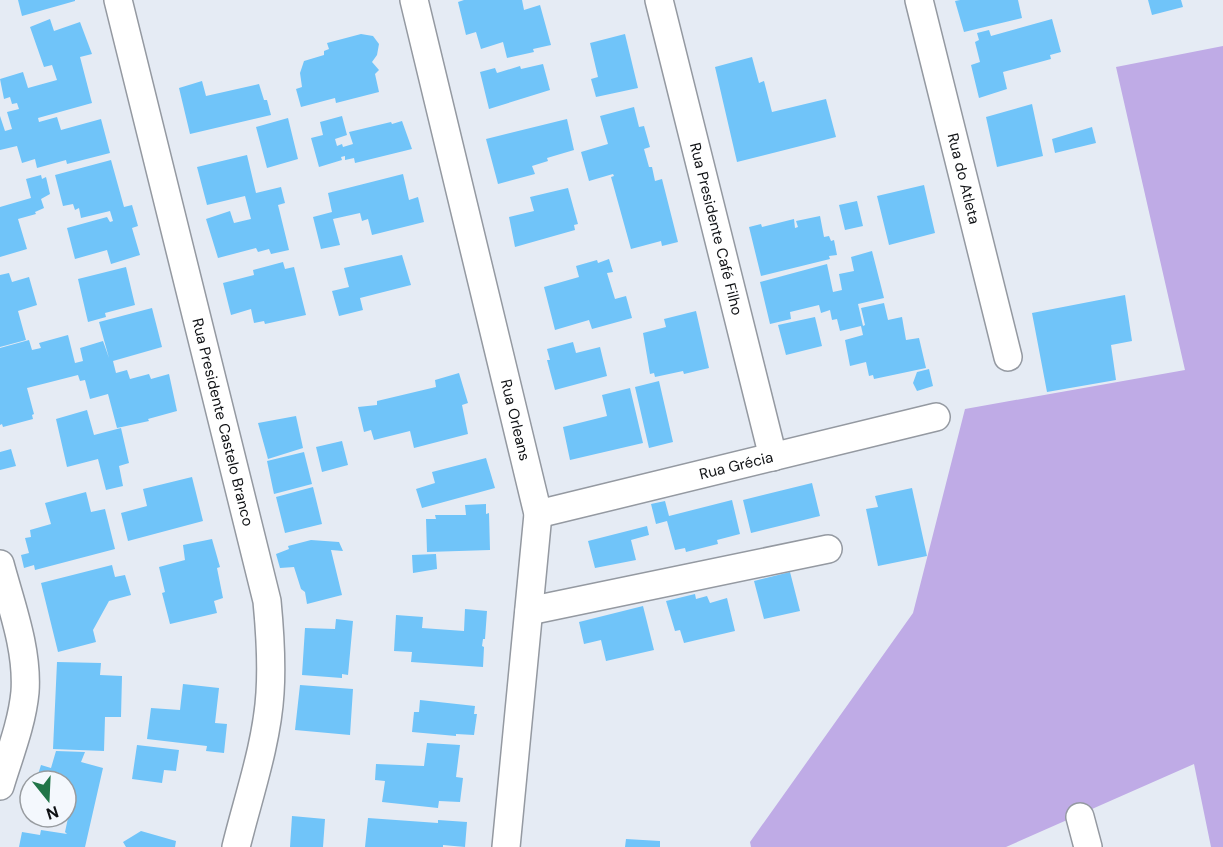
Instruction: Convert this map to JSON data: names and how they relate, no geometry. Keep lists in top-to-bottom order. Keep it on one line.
{"streets":{"street":["Rua do Atleta","Rua Presidente Café Filho","Rua Orleans","Rua Presidente Castelo Branco","Rua Grécia"]},"crossings":[["Rua Presidente Café Filho","Rua Grécia"],["Rua Orleans","Rua Grécia"]],"north":"bottom"}
